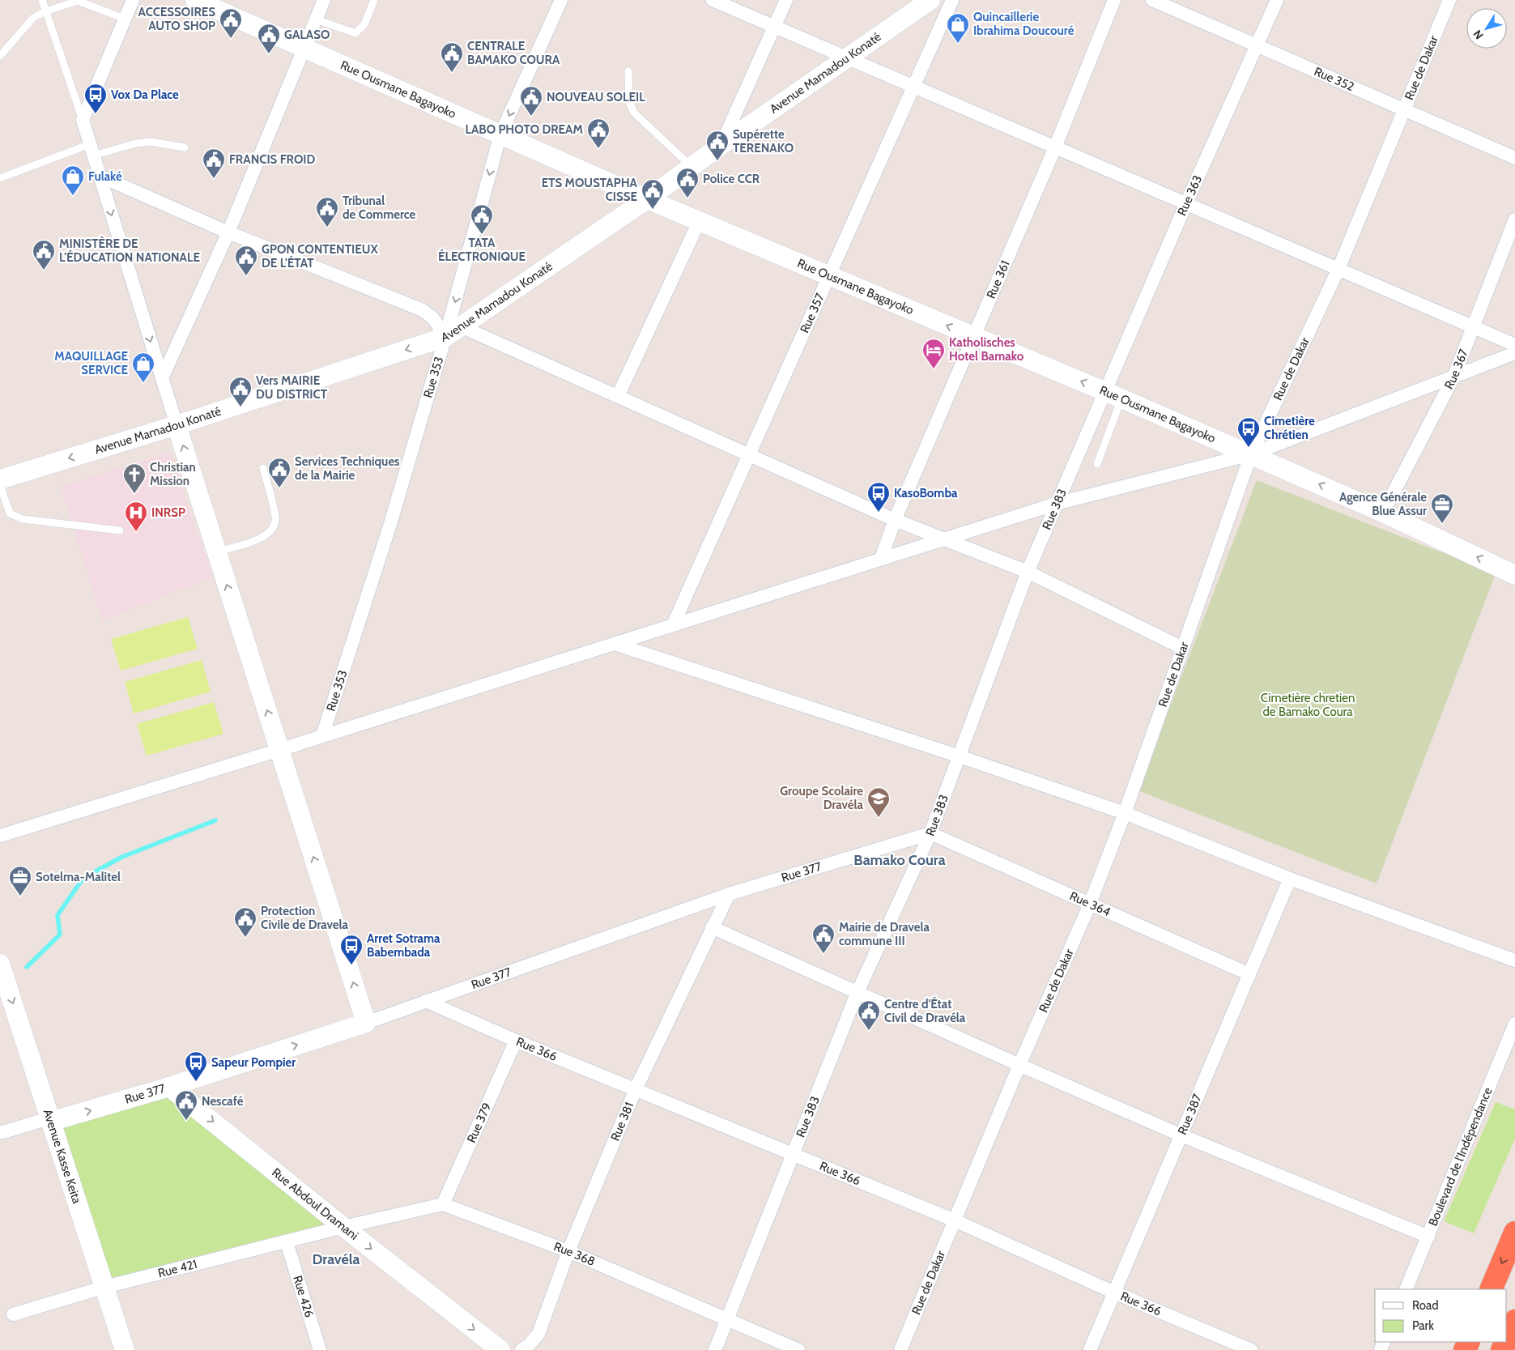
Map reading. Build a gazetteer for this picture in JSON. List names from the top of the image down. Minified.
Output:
{"streets":{"main road":["Avenue Mamadou Konaté","Rue Ousmane Bagayoko","Rue 377","Avenue Kasse Keita","Rue Abdoul Dramani"],"street":["Rue de Dakar","Rue 352","Rue 363","Rue 361","Rue 357","Rue 367","Rue 353","Rue 383","Rue 364","Rue 366","Rue 387","Rue 381","Rue 379","Boulevard de l'Indépendance","Rue 368","Rue 421","Rue 426"]},"crossings":[["Rue de Dakar","Rue 352"],["Rue de Dakar","Rue Ousmane Bagayoko"],["Rue de Dakar","Rue 364"],["Rue de Dakar","Rue 366"],["Avenue Mamadou Konaté","Rue Ousmane Bagayoko"],["Avenue Mamadou Konaté","Rue 353"],["Rue 352","Rue 363"],["Rue Ousmane Bagayoko","Rue 363"],["Rue Ousmane Bagayoko","Rue 361"],["Rue Ousmane Bagayoko","Rue 357"],["Rue Ousmane Bagayoko","Rue 367"],["Rue Ousmane Bagayoko","Rue 353"],["Rue Ousmane Bagayoko","Rue 383"],["Rue 363","Rue 383"],["Rue 383","Rue 377"],["Rue 383","Rue 364"],["Rue 383","Rue 366"],["Rue 383","Rue 368"],["Rue 377","Rue 364"],["Rue 377","Rue 366"],["Rue 377","Rue 381"],["Rue 377","Avenue Kasse Keita"],["Rue 377","Rue Abdoul Dramani"],["Rue 364","Rue 387"],["Rue 366","Rue 387"],["Rue 366","Rue 381"],["Rue 366","Rue 379"],["Rue 381","Rue 368"],["Rue 379","Rue 368"],["Avenue Kasse Keita","Rue 421"],["Rue Abdoul Dramani","Rue 421"],["Rue 421","Rue 426"]],"one_way":["Avenue Mamadou Konaté","Rue Ousmane Bagayoko","Rue 353","Rue 377","Avenue Kasse Keita","Rue Abdoul Dramani"],"districts":["Bamako Coura","Dravéla"],"parks":["Cimetière chretien de Bamako Coura"],"places":{"public building":["ACCESSOIRES AUTO SHOP","GALASO","CENTRALE BAMAKO COURA","NOUVEAU SOLEIL","LABO PHOTO DREAM","Supérette TERENAKO","FRANCIS FROID","Police CCR","ETS MOUSTAPHA CISSE","Tribunal de Commerce","TATA ÉLECTRONIQUE","MINISTÈRE DE L'ÉDUCATION NATIONALE","GPON CONTENTIEUX DE L'ÉTAT","Vers MAIRIE DU DISTRICT","Services Techniques de la Mairie","Protection Civile de Dravela","Mairie de Dravela commune III","Centre d'État Civil de Dravéla","Nescafé"],"shop":["Quincaillerie Ibrahima Doucouré","Fulaké","MAQUILLAGE SERVICE"],"bus stop":["Vox Da Place","Cimetière Chrétien","KasoBomba","Arret Sotrama Babembada","Sapeur Pompier"],"hotel":["Katholisches Hotel Bamako"],"church":["Christian Mission"],"office":["Agence Générale Blue Assur","Sotelma-Malitel"],"hospital":["INRSP"],"school or university":["Groupe Scolaire Dravéla"]},"legend":["Road","Park"],"north":"bottom left"}
